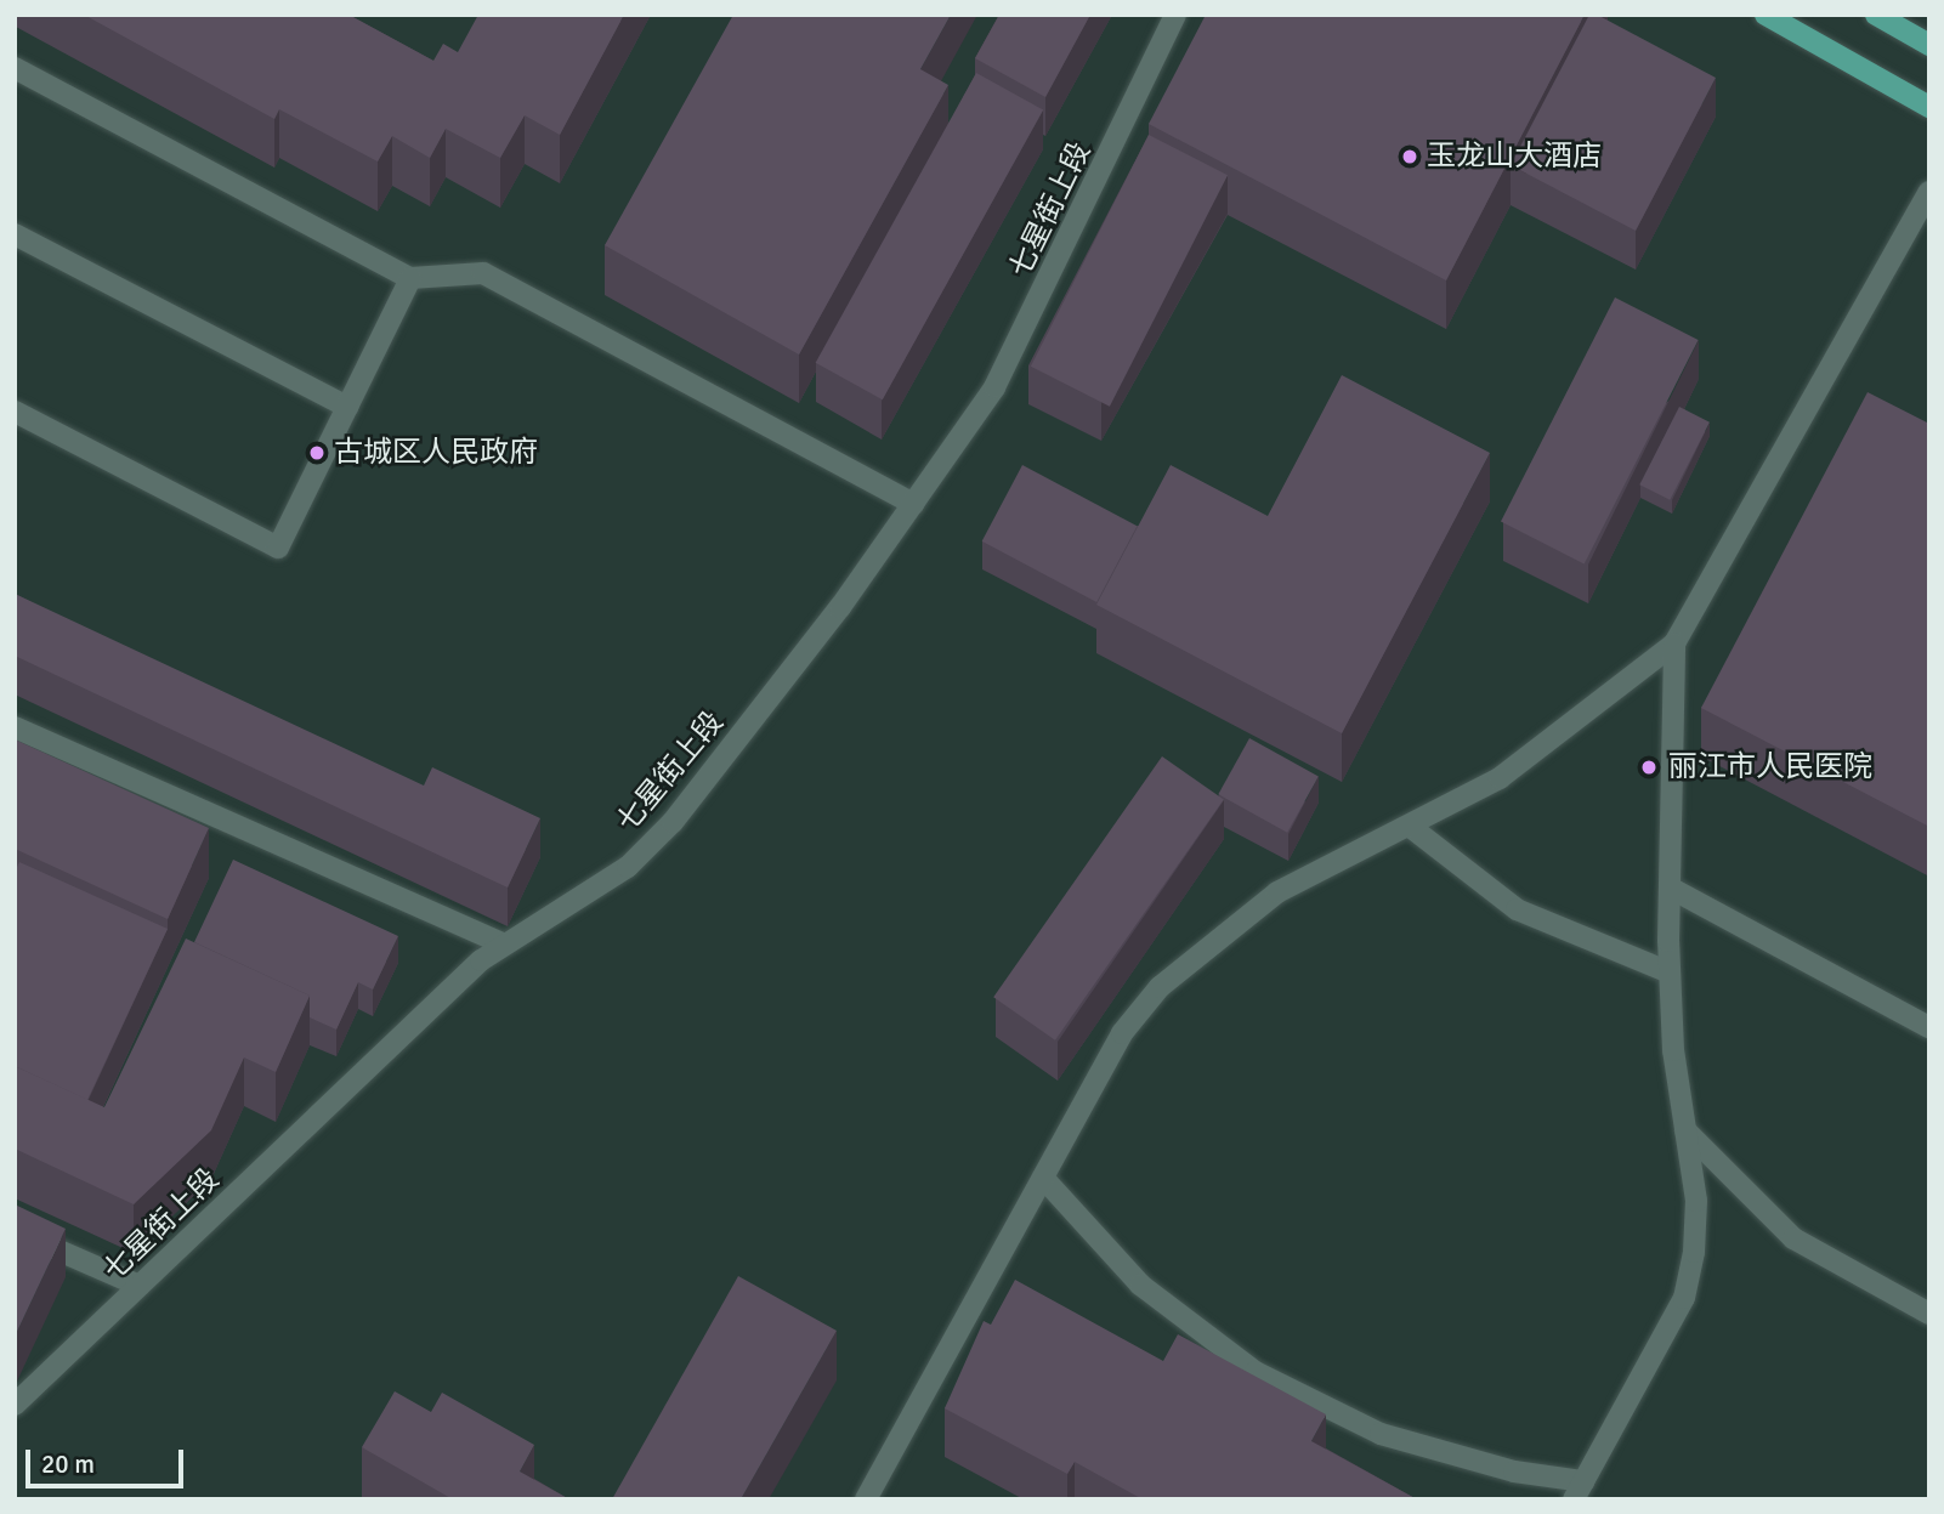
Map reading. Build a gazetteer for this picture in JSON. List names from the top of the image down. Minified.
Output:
{"streets":{"street":["七星街上段"]},"places":["玉龙山大酒店","古城区人民政府","丽江市人民医院"],"scale_bar":"20 m"}
